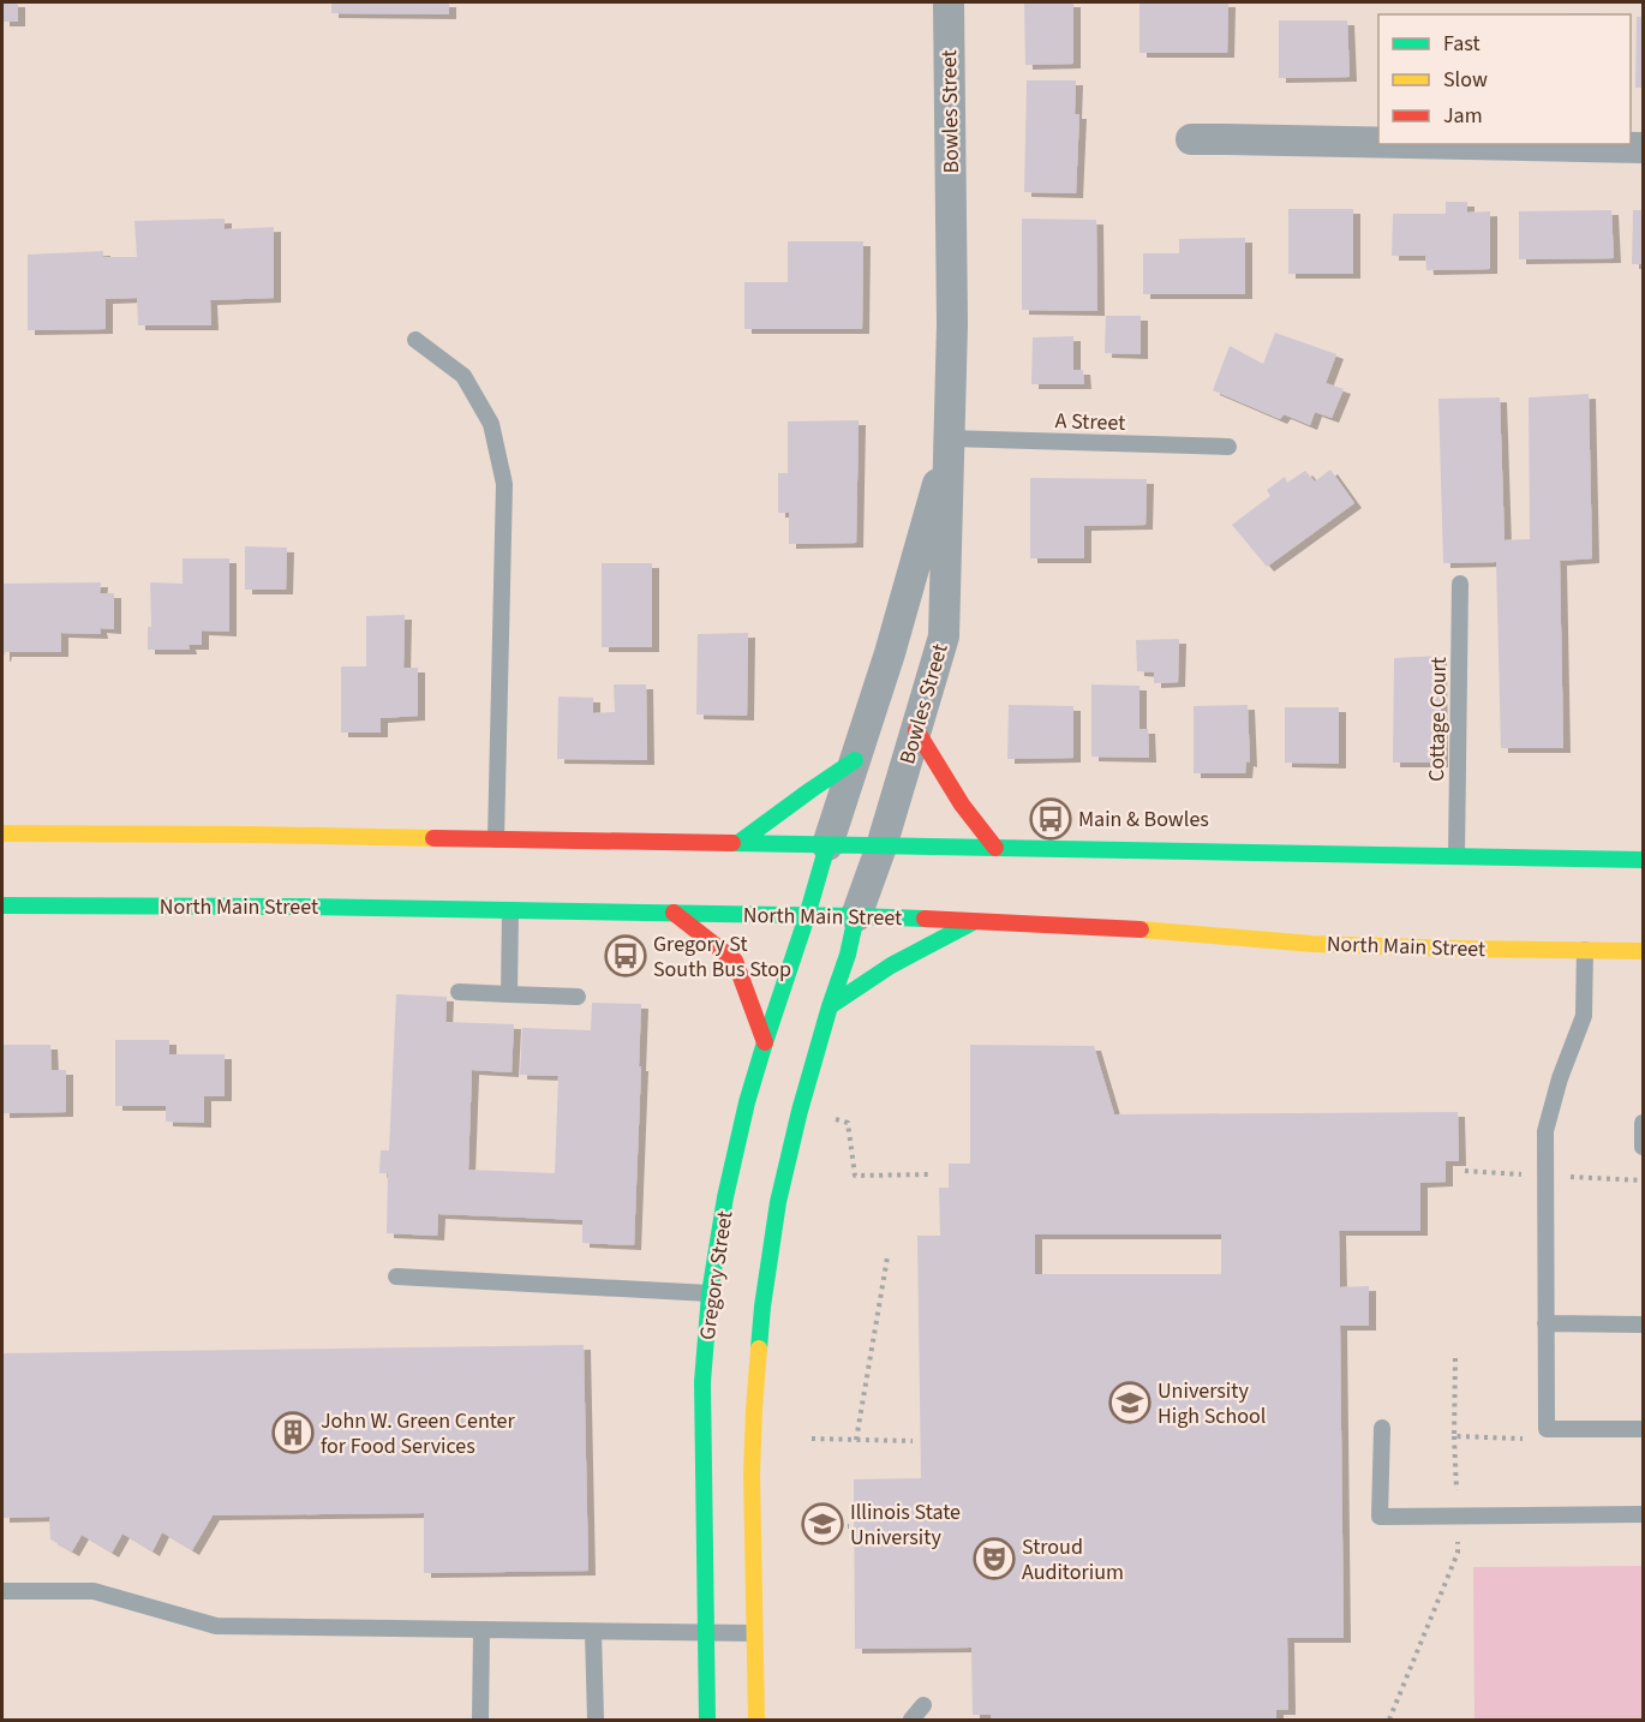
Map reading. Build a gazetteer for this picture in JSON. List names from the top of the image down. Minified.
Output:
{"streets":{"main road":["North Main Street","Gregory Street"],"street":["Bowles Street"],"lane":["A Street","Cottage Court"]},"crossings":[["Bowles Street","A Street"],["Bowles Street","North Main Street"],["Bowles Street","Gregory Street"],["North Main Street","Gregory Street"]],"places":{"bus stop":["Main & Bowles","Gregory St South Bus Stop"],"school or university":["University High School","Illinois State University"],"building":["John W. Green Center for Food Services"],"theatre":["Stroud Auditorium"]},"legend":["Fast","Slow","Jam"]}
